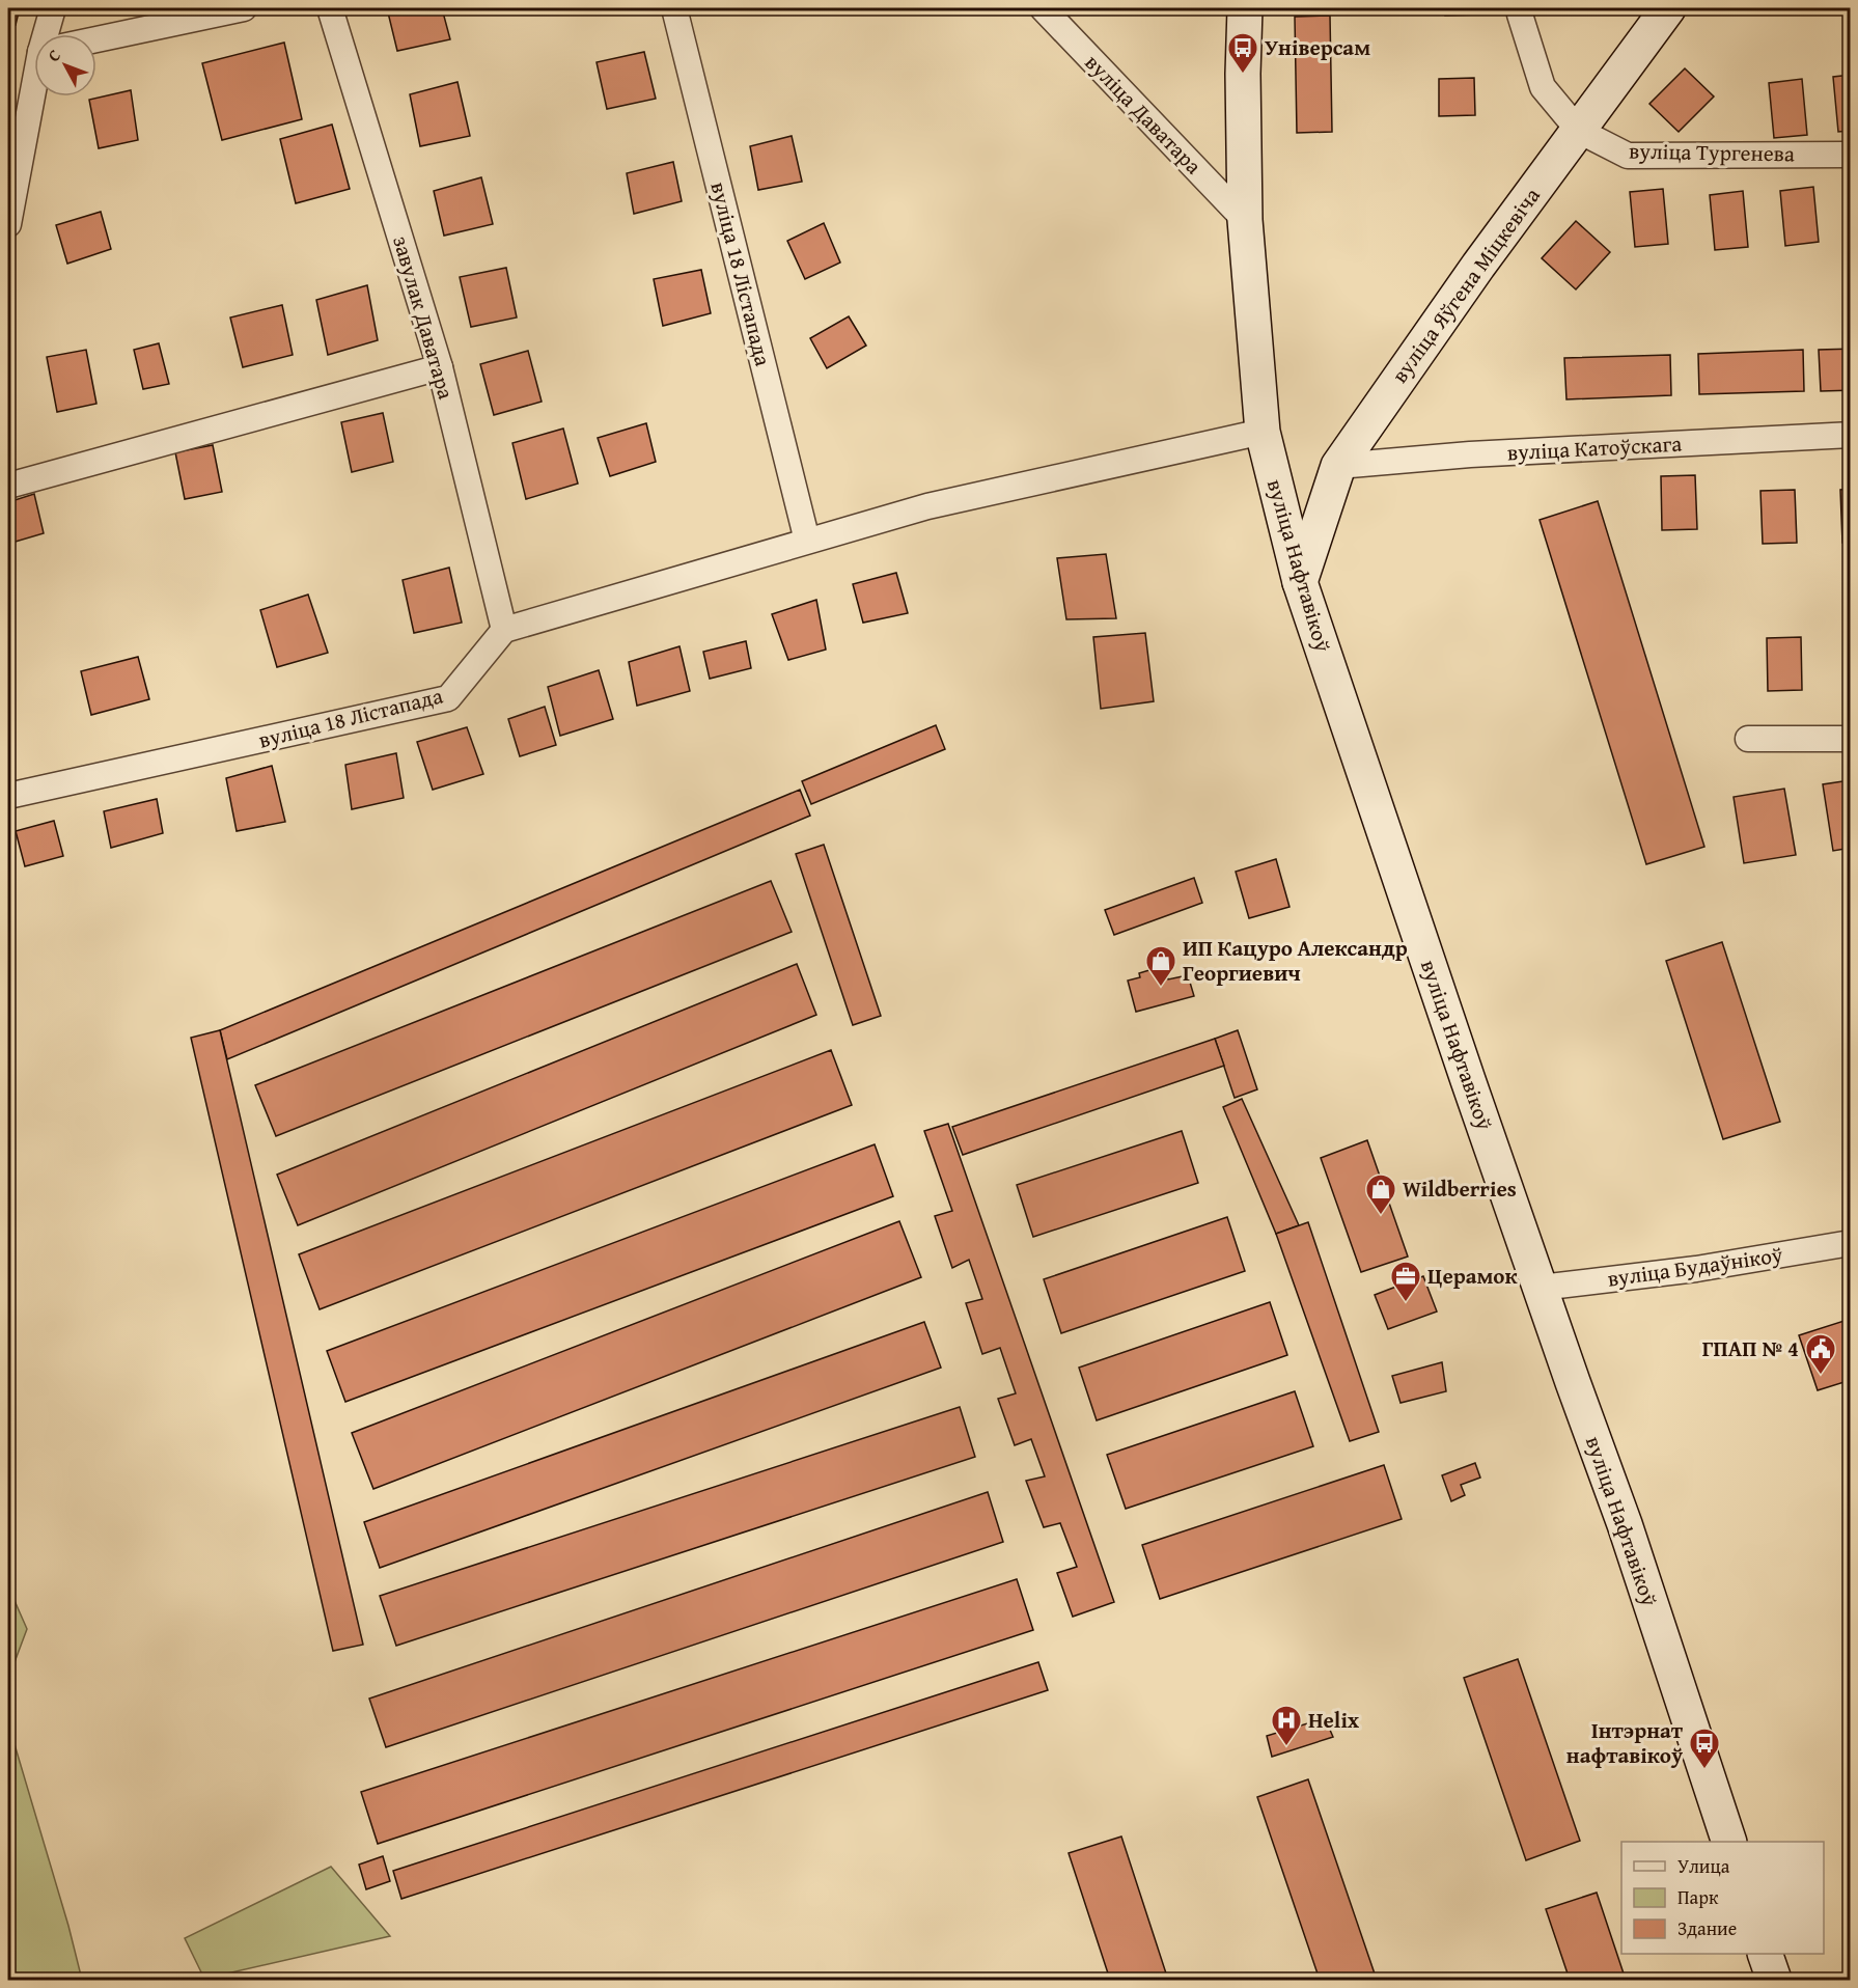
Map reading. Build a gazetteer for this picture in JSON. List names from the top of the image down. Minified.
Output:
{"streets":{"street":["вуліца Даватара","вуліца Тургенева","вуліца 18 Лістапада","вуліца Яўгена Міцкевіча","завулак Даватара","вуліца Катоўскага","вуліца Нафтавікоў","вуліца Будаўнікоў"]},"crossings":[["вуліца Даватара","вуліца Нафтавікоў"],["вуліца Тургенева","вуліца Яўгена Міцкевіча"],["вуліца 18 Лістапада","завулак Даватара"],["вуліца Яўгена Міцкевіча","вуліца Катоўскага"],["вуліца Яўгена Міцкевіча","вуліца Нафтавікоў"],["вуліца Нафтавікоў","вуліца Будаўнікоў"]],"places":{"bus stop":["Універсам","Інтэрнат нафтавікоў"],"shop":["ИП Кацуро Александр Георгиевич","Wildberries"],"office":["Церамок"],"public building":["ГПАП № 4"],"hospital":["Helix"]},"legend":["Улица","Парк","Здание"],"north":"top left"}
